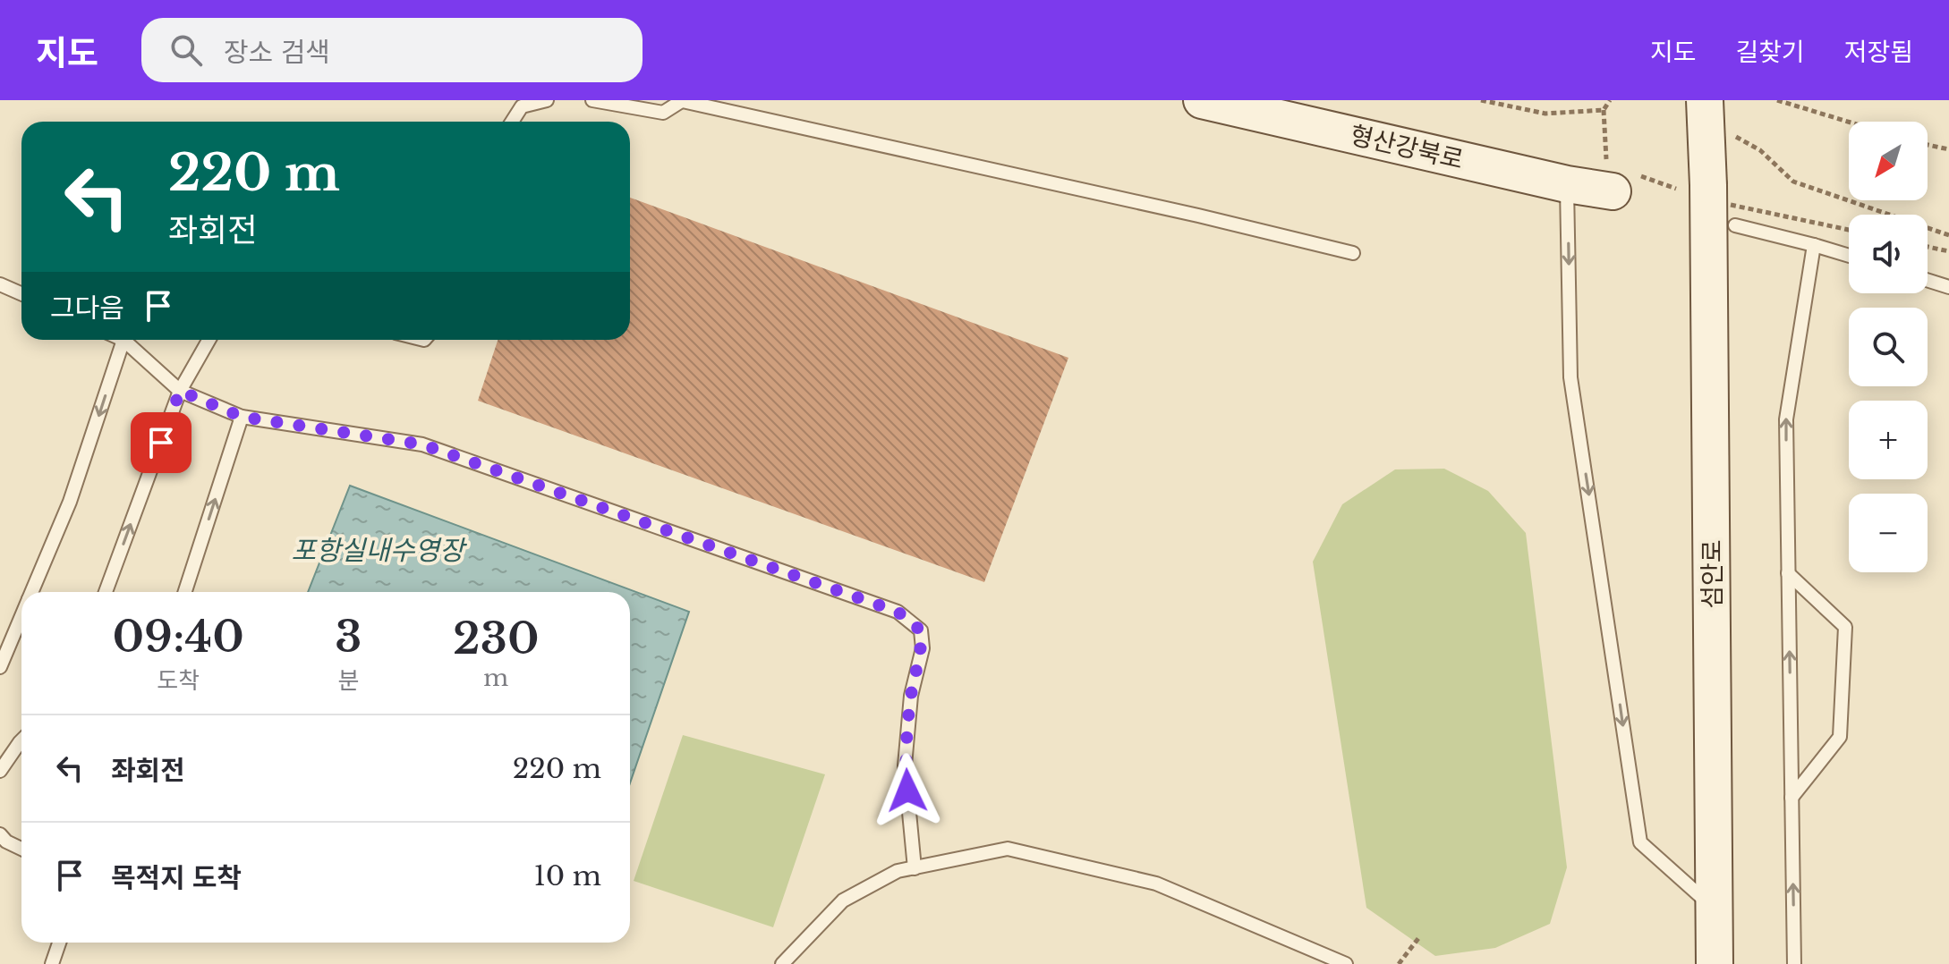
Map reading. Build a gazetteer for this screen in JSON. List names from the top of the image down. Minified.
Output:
{"streets":{"main road":["형산강북로","섬안로"]},"water":["포항실내수영장"],"north":"bottom left","page":{"header":"지도","search":"장소 검색","nav":["지도","길찾기","저장됨"],"map_buttons":["+","−"],"turn":["220 m","좌회전"],"then":"그다음","eta":["09:40","도착","3","분","230","m"],"list":[{"name":"좌회전","value":"220 m"},{"name":"목적지 도착","value":"10 m"}]}}
